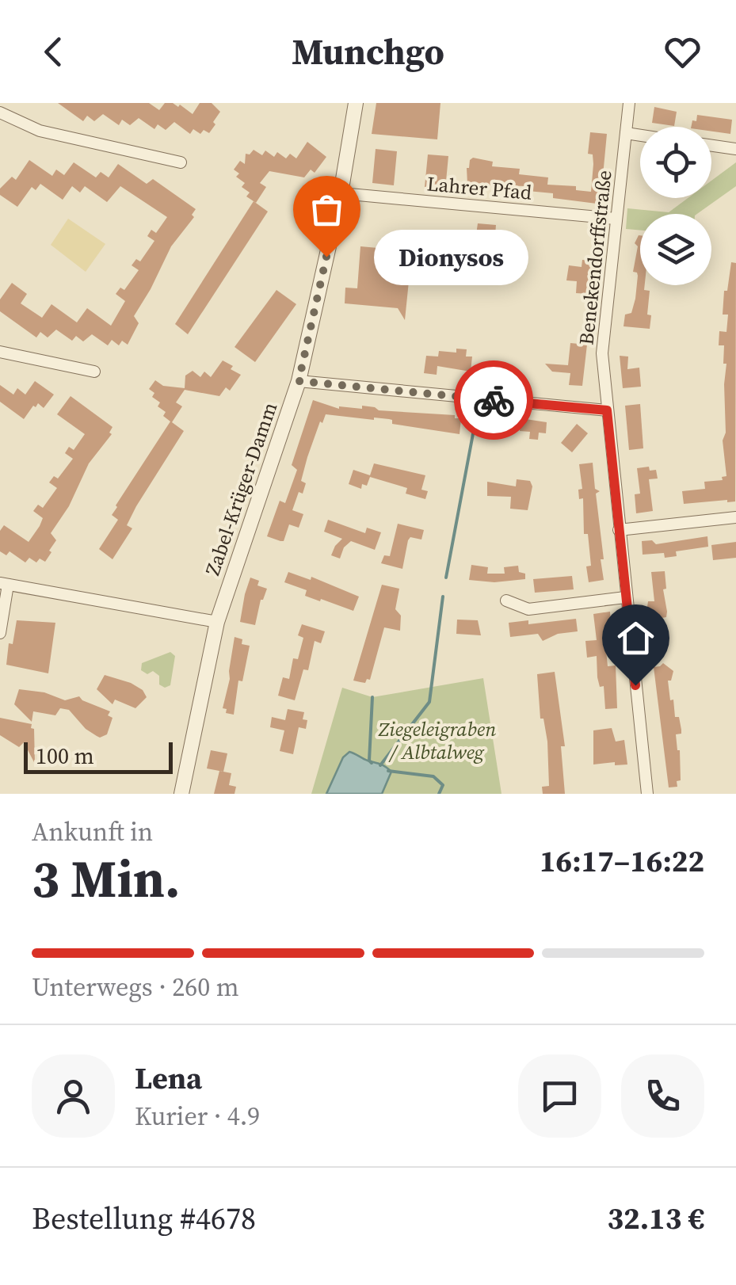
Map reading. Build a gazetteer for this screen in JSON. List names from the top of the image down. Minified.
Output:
{"streets":{"street":["Lahrer Pfad","Benekendorffstraße","Zabel-Krüger-Damm"]},"crossings":[["Lahrer Pfad","Benekendorffstraße"],["Lahrer Pfad","Zabel-Krüger-Damm"]],"parks":["Ziegeleigraben / Albtalweg"],"places":["Dionysos"],"scale_bar":"100 m","page":{"header":"Munchgo","bubble":"Dionysos","scale":"100 m","heading":["3 Min.","Ankunft in","16:17–16:22"],"panel":["Lena","Kurier · 4.9","Bestellung #4678","32.13 €"],"bar":"Unterwegs · 260 m"}}
